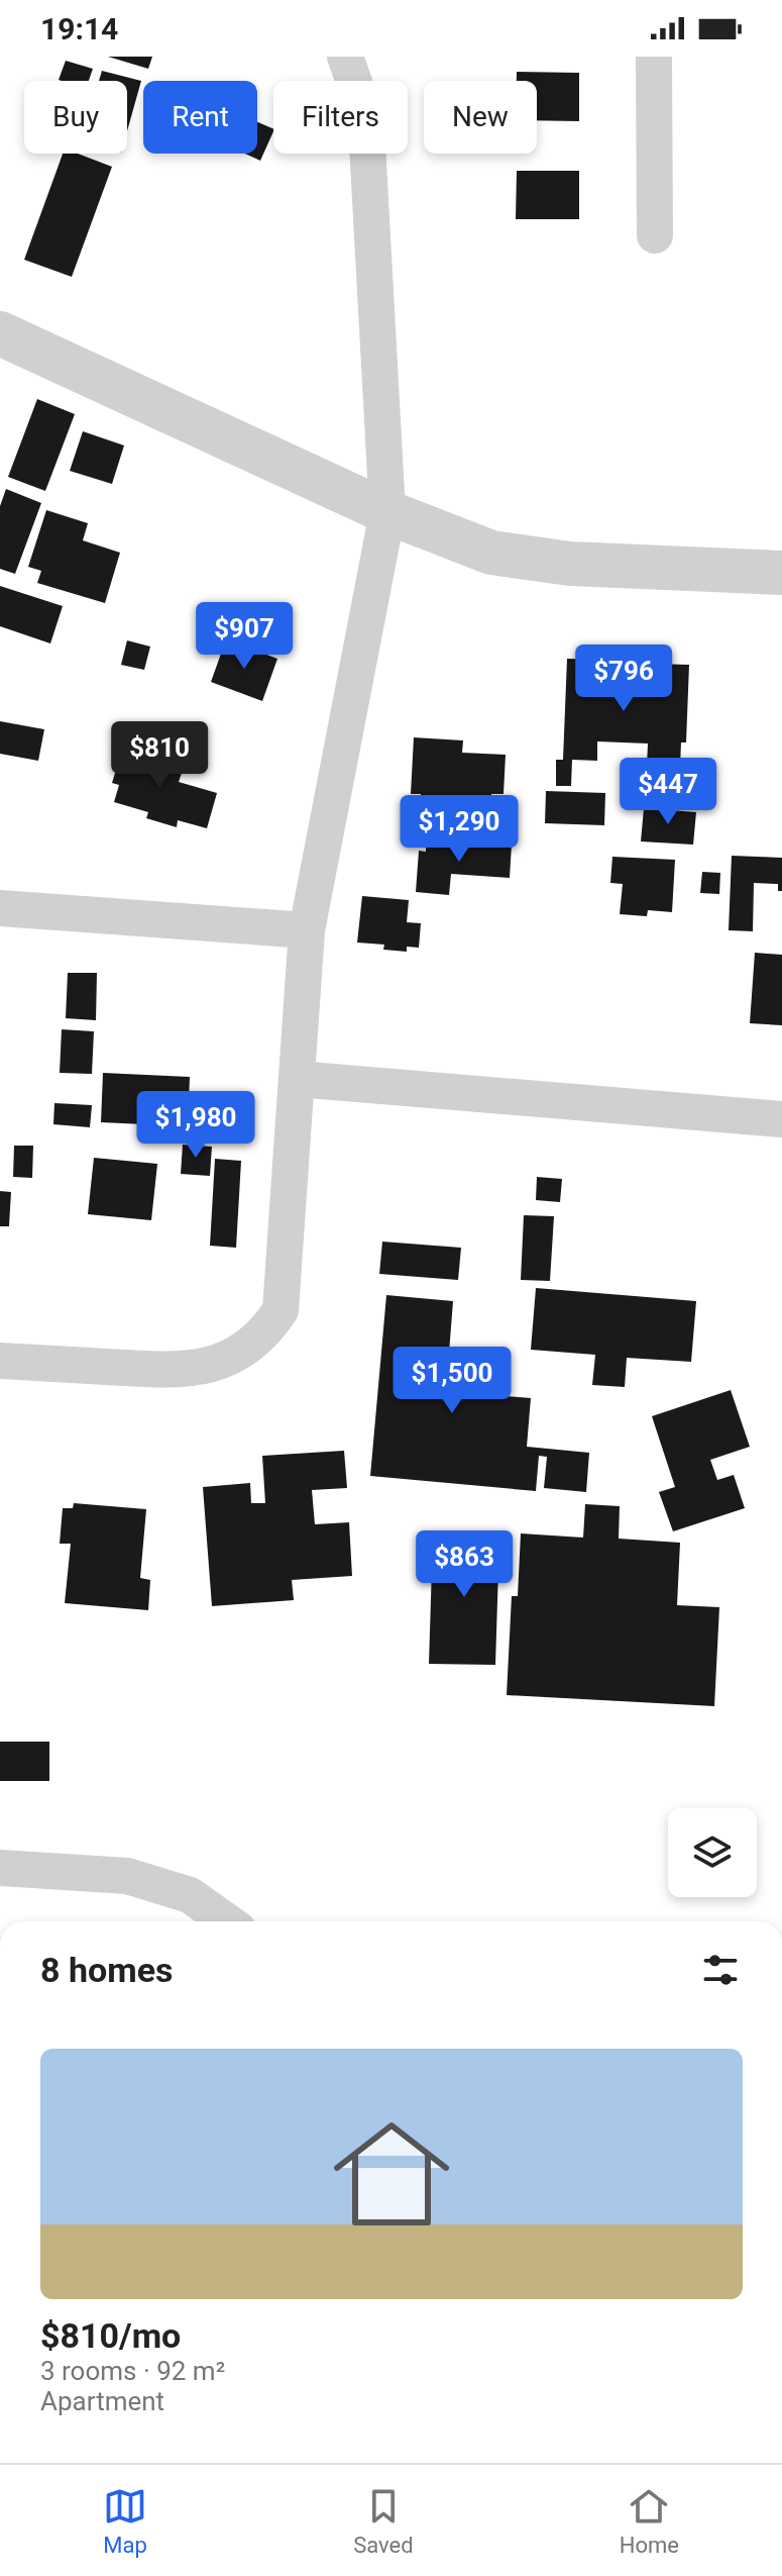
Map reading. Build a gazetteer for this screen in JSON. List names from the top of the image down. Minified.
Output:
{"page":{"status":"19:14","chip":["Buy","Rent","Filters","New"],"price":["$907","$796","$810","$447","$1,290","$1,980","$1,500","$863"],"heading":"8 homes","list":[{"name":"$810/mo","note":"3 rooms · 92 m² · Apartment"}],"tabs":["Map","Saved","Home"]}}
